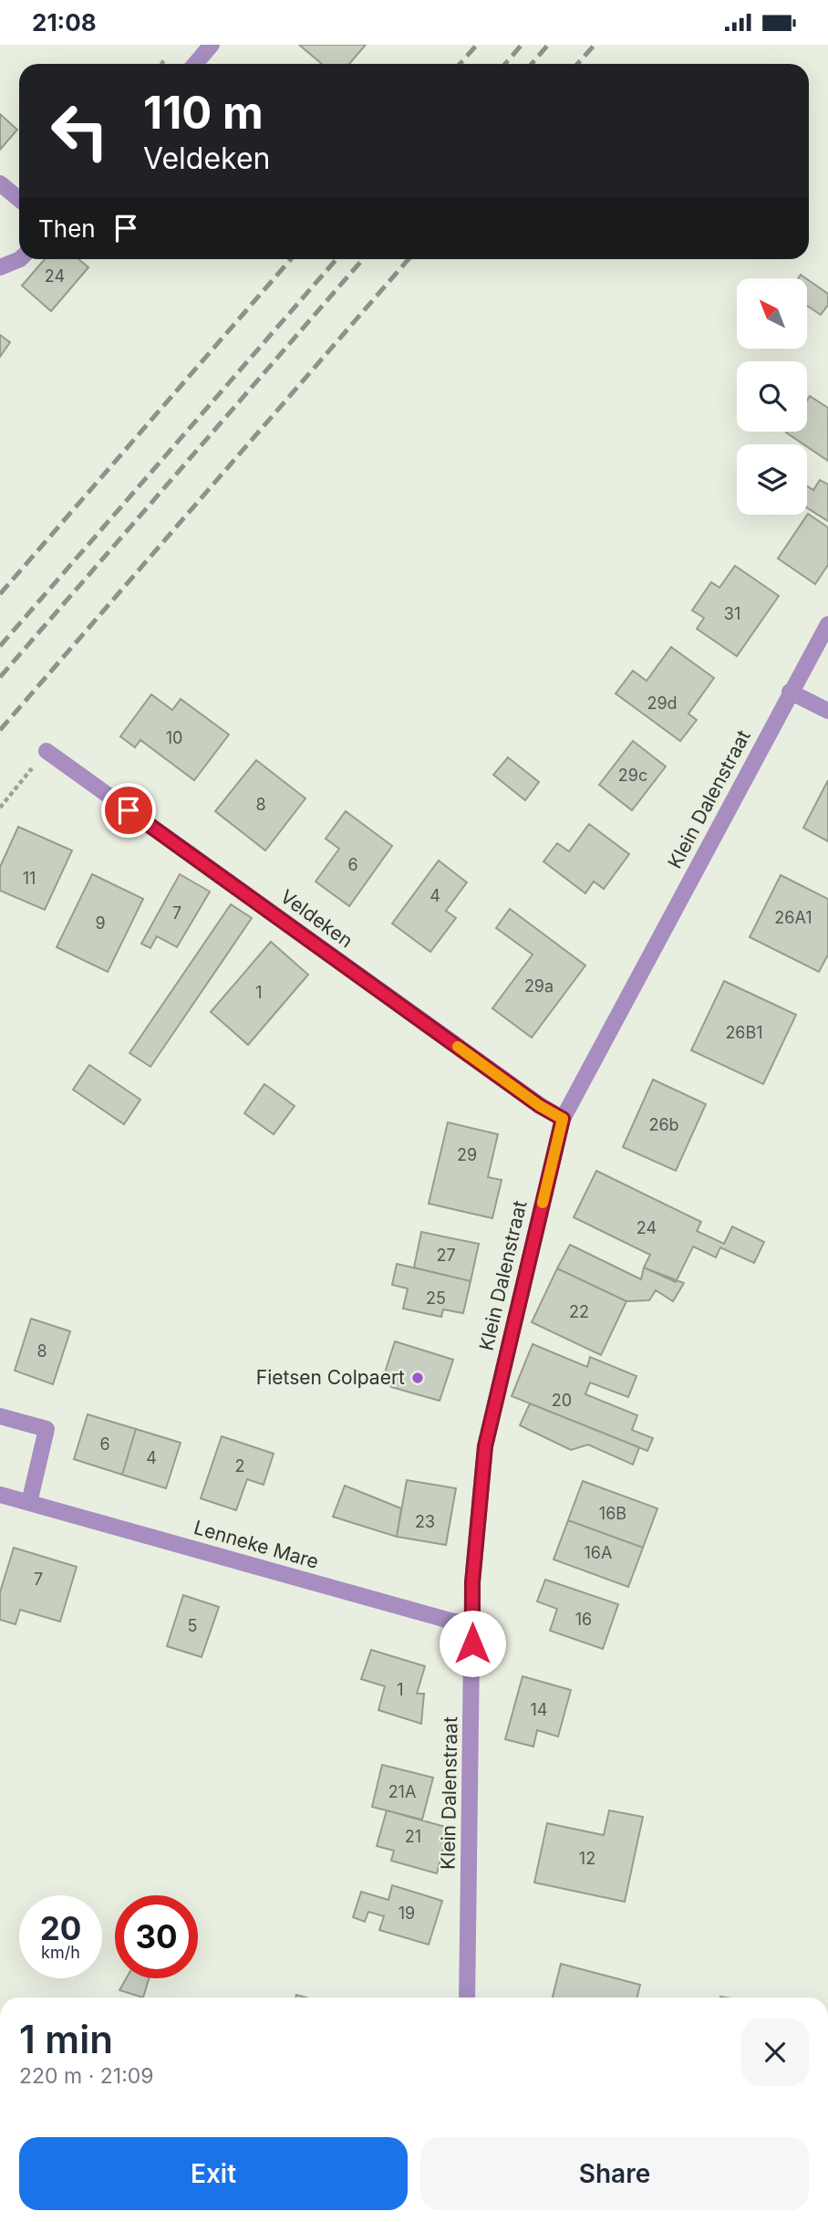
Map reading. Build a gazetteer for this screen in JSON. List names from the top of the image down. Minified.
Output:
{"streets":{"street":["Klein Dalenstraat","Veldeken","Lenneke Mare"]},"crossings":[["Klein Dalenstraat","Veldeken"],["Klein Dalenstraat","Lenneke Mare"]],"places":["Fietsen Colpaert"],"house_numbers":["24","31","29d","10","29c","8","6","11","4","7","26A1","9","29a","1","26B1","26b","29","24","27","25","22","8","20","6","4","2","16B","23","16A","7","16","5","1","14","21A","21","12","19"],"north":"top left","page":{"status":"21:08","turn":["110 m","Veldeken"],"then":"Then","speed":"20 km/h","limit":"30","heading":["1 min","220 m · 21:09"],"buttons":["Exit","Share"]}}
